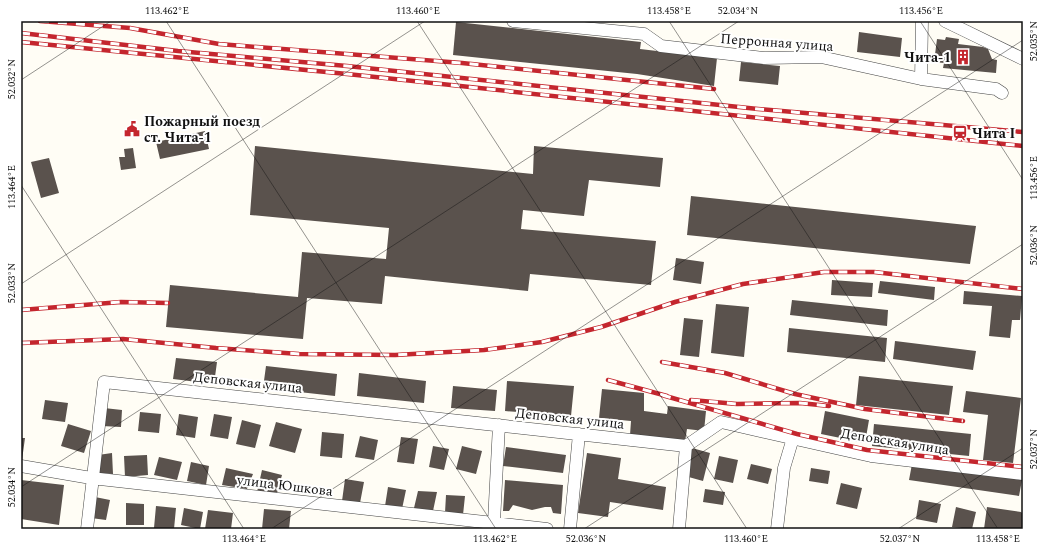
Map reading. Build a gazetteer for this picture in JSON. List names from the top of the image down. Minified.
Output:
{"streets":{"street":["Перронная улица","Деповская улица","улица Юшкова"]},"crossings":[["Деповская улица","улица Юшкова"]],"places":{"building":["Чита-1"],"public building":["Пожарный поезд ст. Чита-1"],"station":["Чита I"]},"coordinates":["113.462°E","113.460°E","113.458°E","52.034°N","113.456°E","52.035°N","52.032°N","113.464°E","52.036°N","52.033°N","52.037°N"]}
